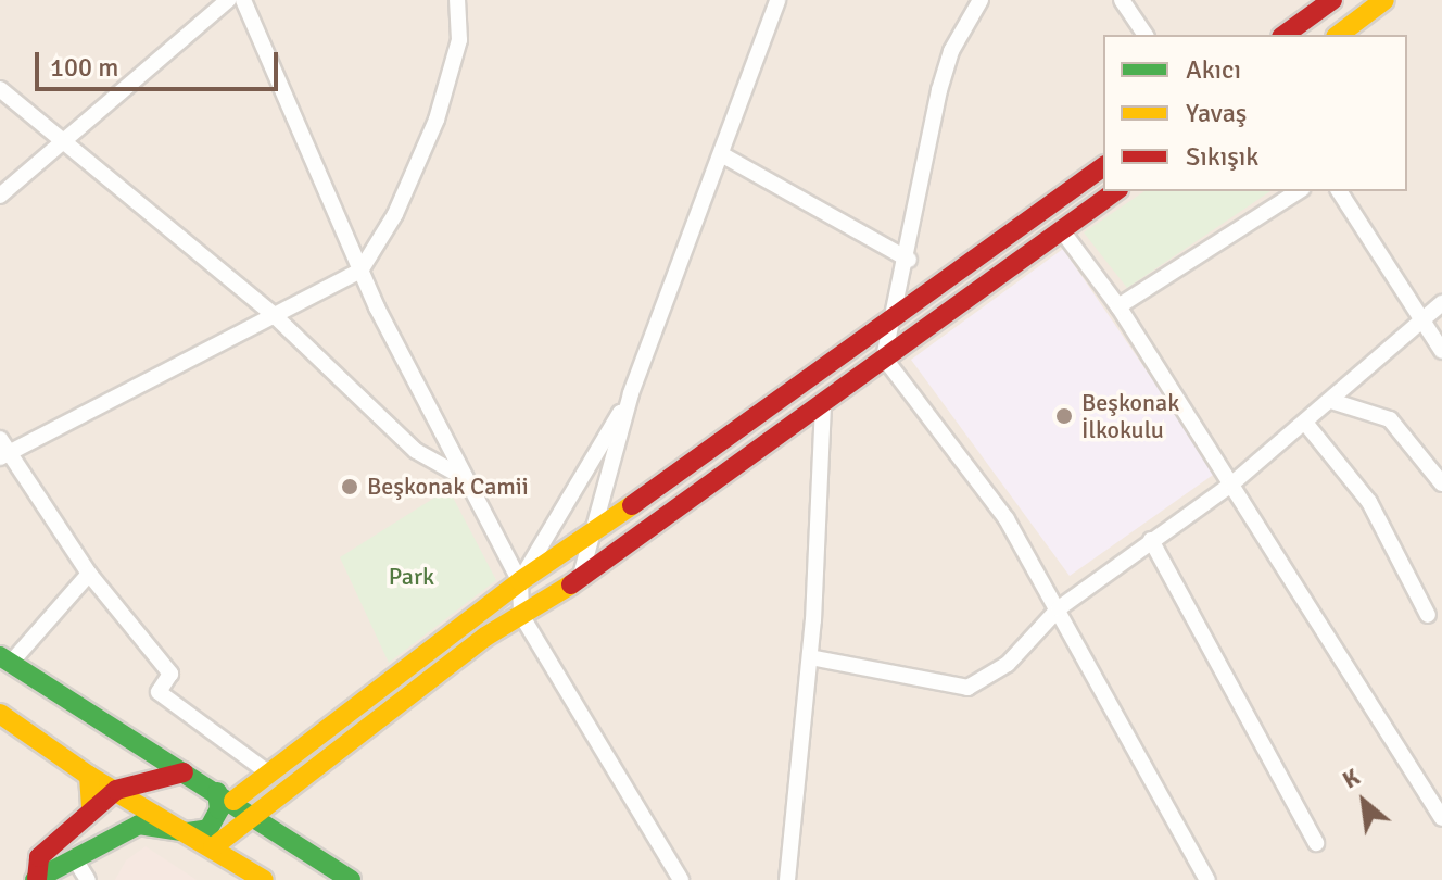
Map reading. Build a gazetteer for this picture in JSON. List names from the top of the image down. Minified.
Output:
{"parks":["Park"],"places":["Beşkonak İlkokulu","Beşkonak Camii"],"legend":["Akıcı","Yavaş","Sıkışık"],"scale_bar":"100 m","north":"top left"}
